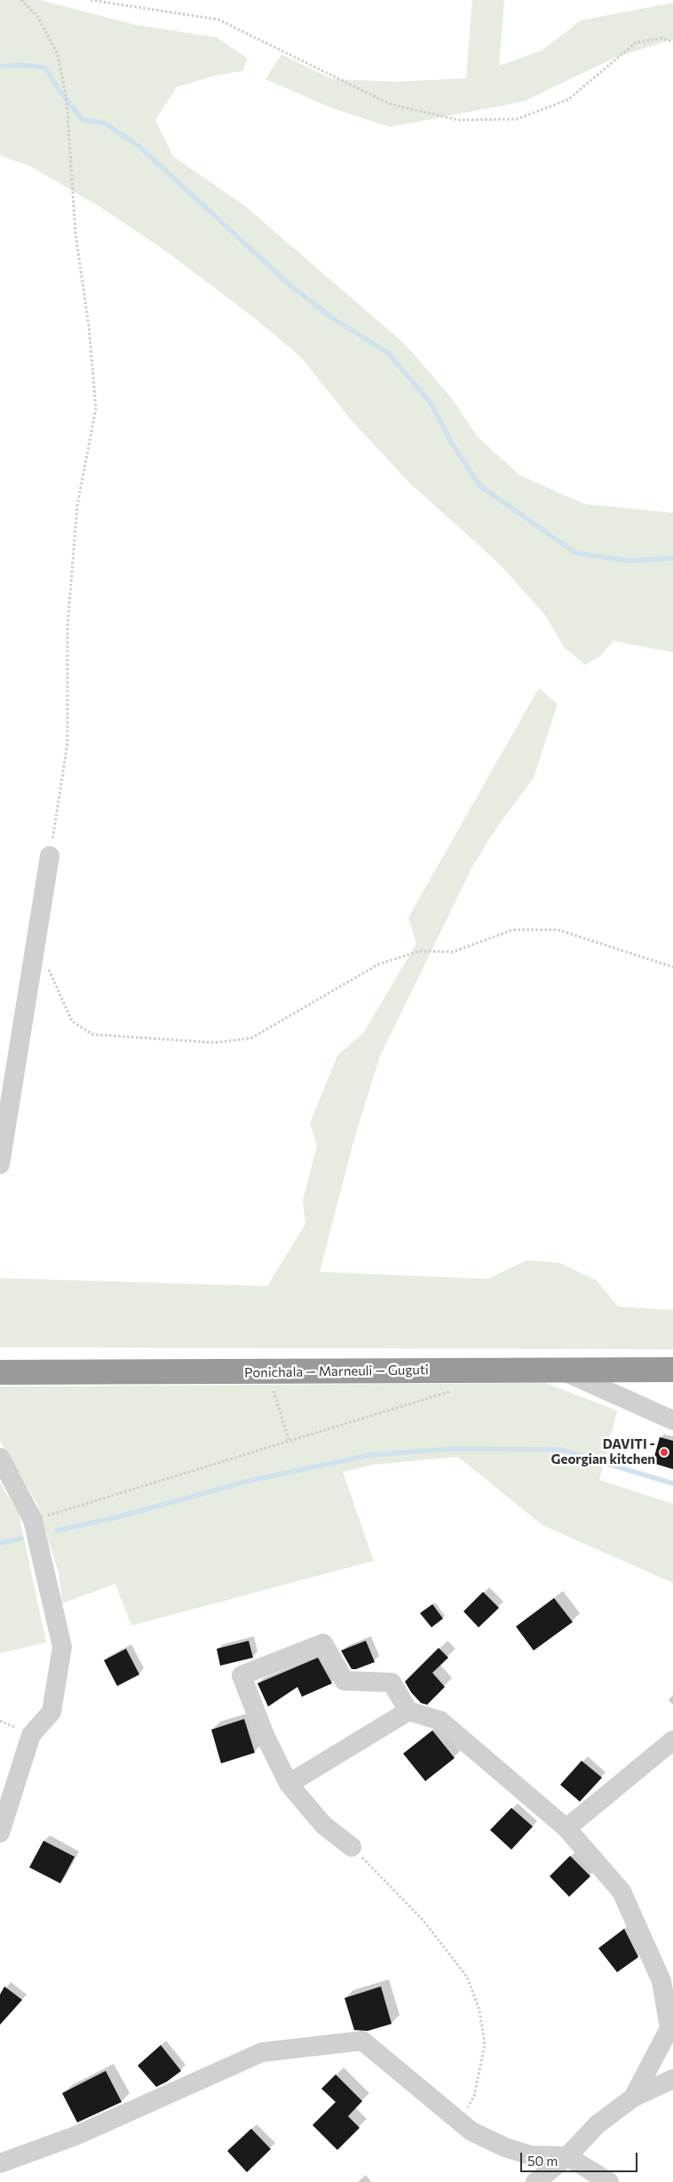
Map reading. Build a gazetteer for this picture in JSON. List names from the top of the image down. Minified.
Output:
{"streets":{"highway":["Ponichala — Marneuli — Guguti"]},"places":["DAVITI - Georgian kitchen"],"scale_bar":"50 m"}
